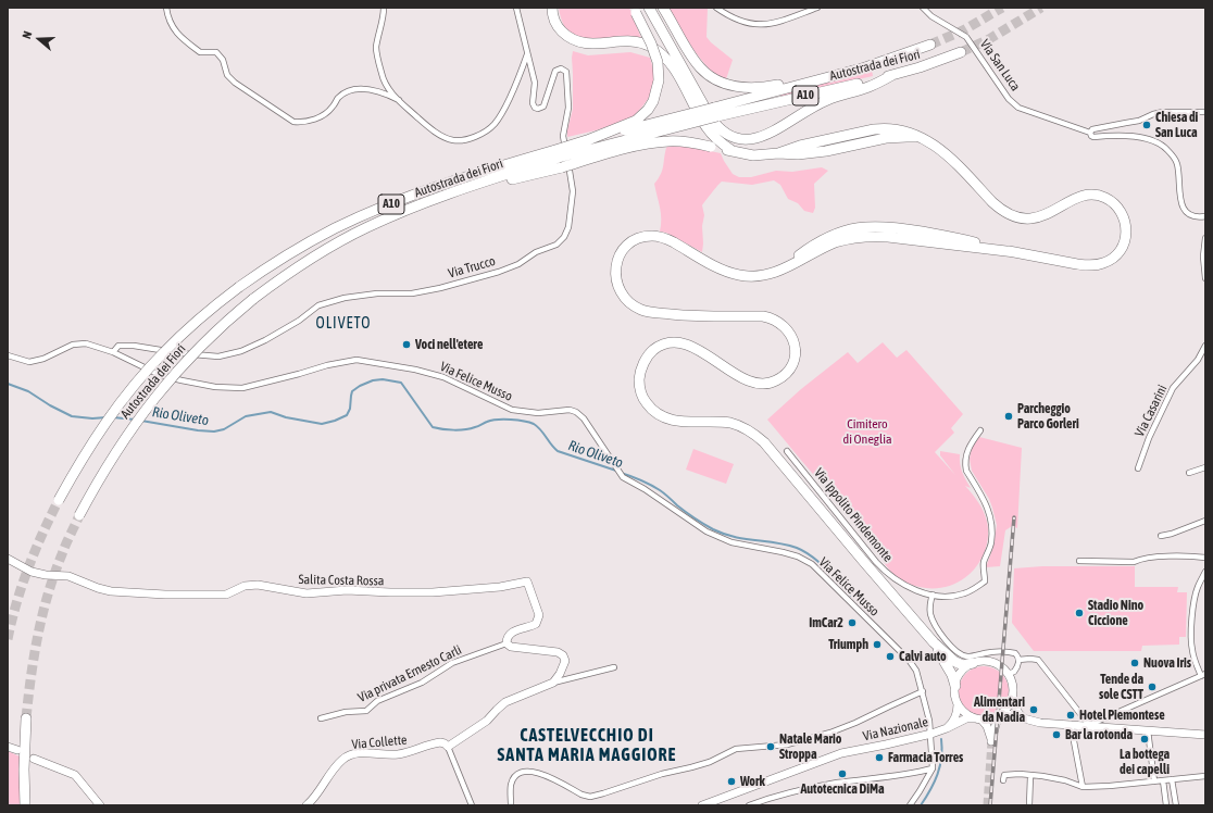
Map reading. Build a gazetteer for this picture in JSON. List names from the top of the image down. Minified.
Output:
{"streets":{"highway":["Autostrada dei Fiori","A10"],"street":["Via San Luca","Via Trucco","Via Felice Musso","Via Casarini","Via Ippolito Pindemonte","Salita Costa Rossa","Via privata Ernesto Carli","Via Nazionale","Via Collette"]},"crossings":[["Via Trucco","Via Felice Musso"],["Via Felice Musso","Via Nazionale"],["Salita Costa Rossa","Via privata Ernesto Carli"]],"districts":["OLIVETO","CASTELVECCHIO DI SANTA MARIA MAGGIORE"],"water":["Rio Oliveto"],"parks":["Cimitero di Oneglia"],"places":["Chiesa di San Luca","Voci nell'etere","Parcheggio Parco Gorleri","Stadio Nino Ciccione","ImCar2","Triumph","Calvi auto","Nuova Iris","Tende da sole CSTT","Alimentari da Nadia","Hotel Piemontese","Bar la rotonda","La bottega dei capelli","Natale Mario Stroppa","Farmacia Torres","Autotecnica DiMa","Work"],"north":"left"}
